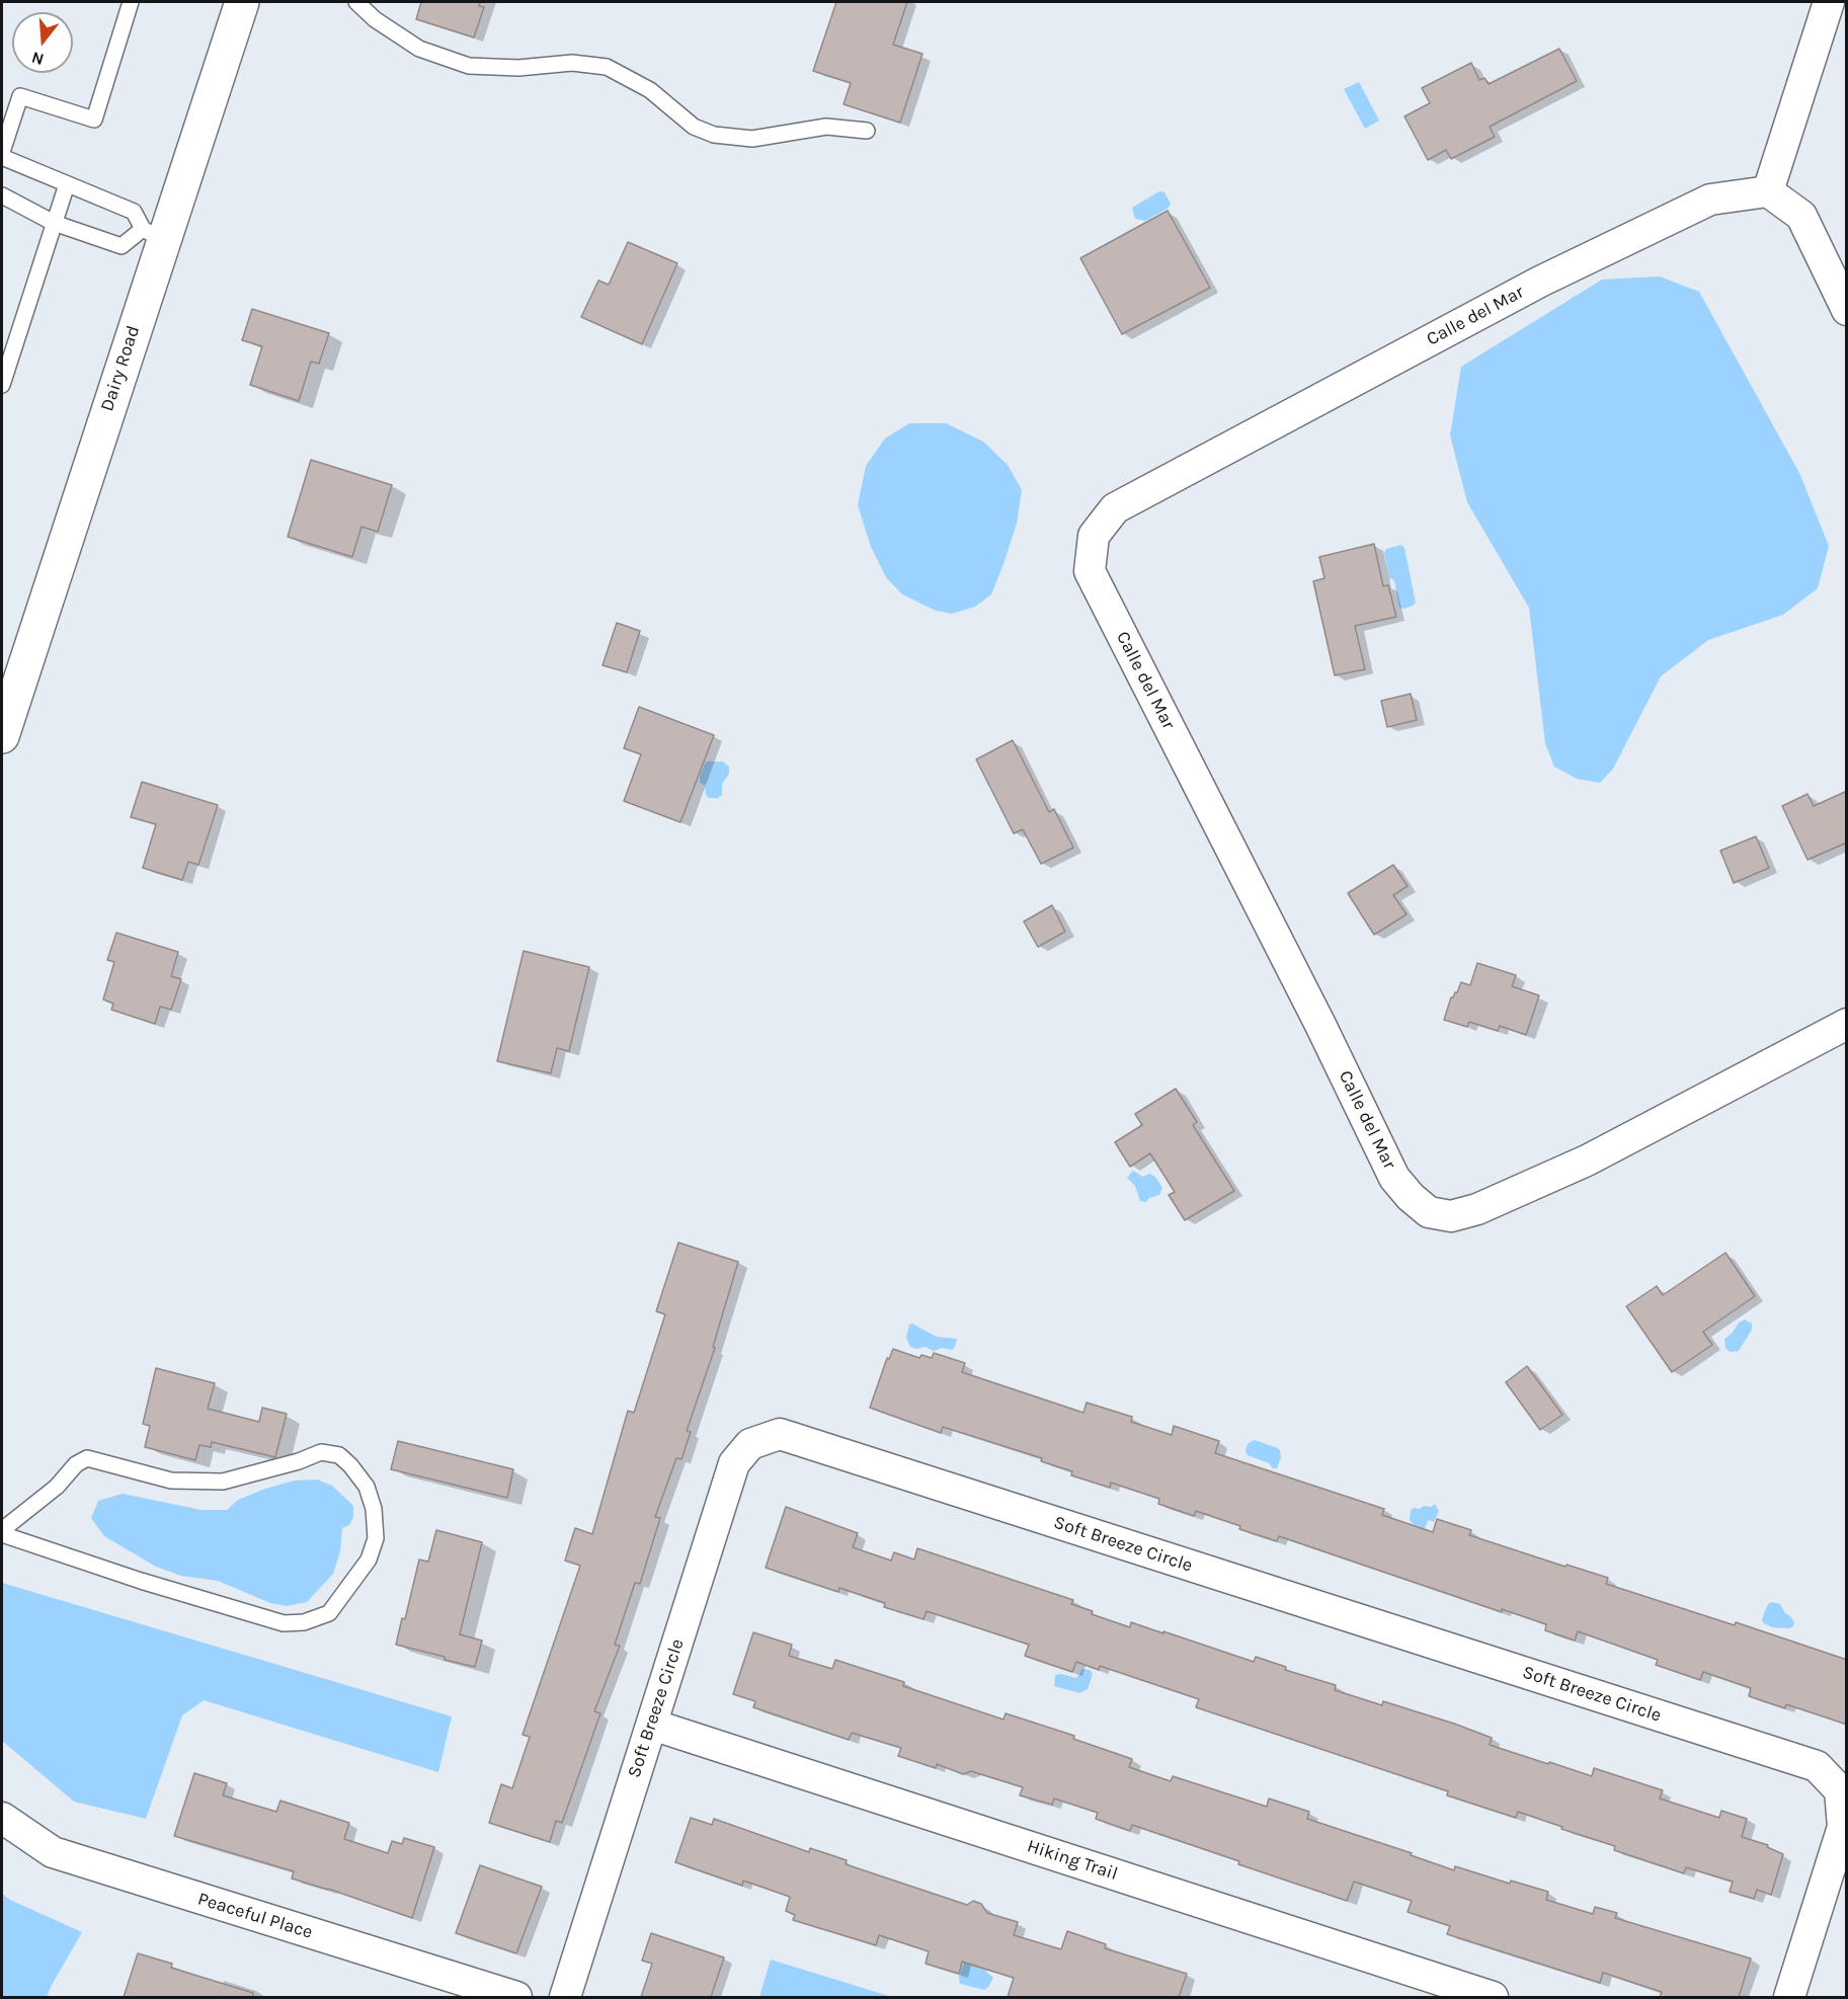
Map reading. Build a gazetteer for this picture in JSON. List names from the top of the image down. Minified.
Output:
{"streets":{"street":["Calle del Mar","Dairy Road","Soft Breeze Circle","Hiking Trail","Peaceful Place"]},"crossings":[["Soft Breeze Circle","Hiking Trail"]],"north":"bottom"}
